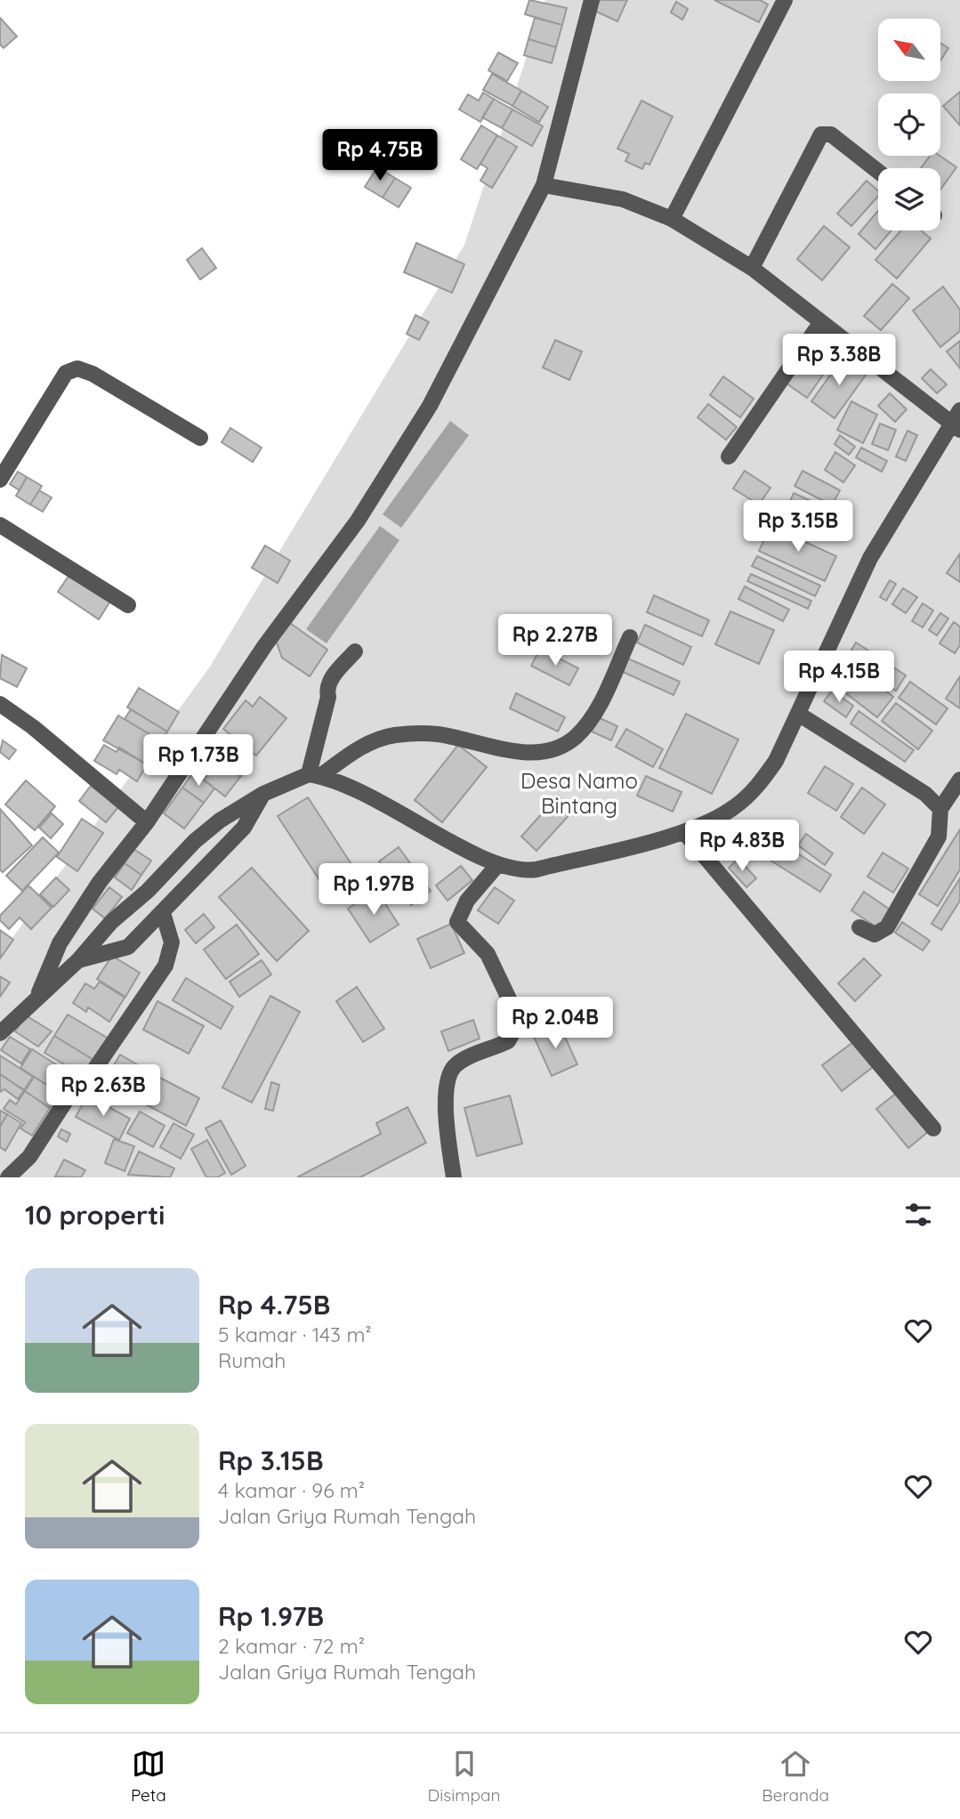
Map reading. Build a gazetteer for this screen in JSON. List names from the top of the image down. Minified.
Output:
{"parks":["Desa Namo Bintang"],"north":"top left","page":{"price":["Rp 4.75B","Rp 3.38B","Rp 3.15B","Rp 2.27B","Rp 4.15B","Rp 1.73B","Rp 4.83B","Rp 1.97B","Rp 2.04B","Rp 2.63B"],"heading":"10 properti","list":[{"name":"Rp 4.75B","note":"5 kamar · 143 m² · Rumah"},{"name":"Rp 3.15B","note":"4 kamar · 96 m² · Jalan Griya Rumah Tengah"},{"name":"Rp 1.97B","note":"2 kamar · 72 m² · Jalan Griya Rumah Tengah"}],"tabs":["Peta","Disimpan","Beranda"]}}
